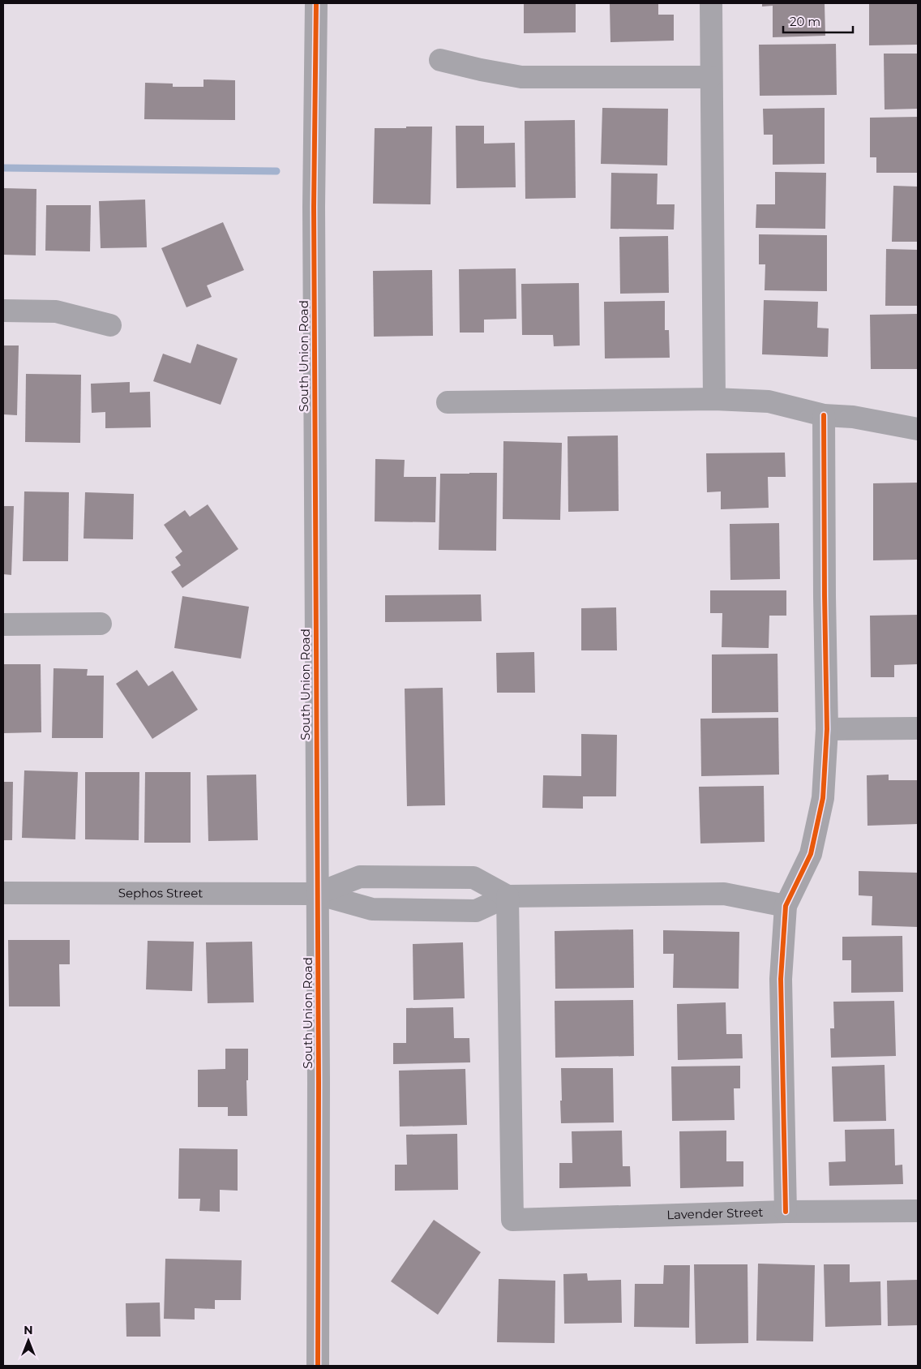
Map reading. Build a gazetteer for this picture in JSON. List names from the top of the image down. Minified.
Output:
{"streets":{"street":["South Union Road","Sephos Street","Lavender Street"]},"crossings":[["South Union Road","Sephos Street"]],"scale_bar":"20 m","north":"top"}
